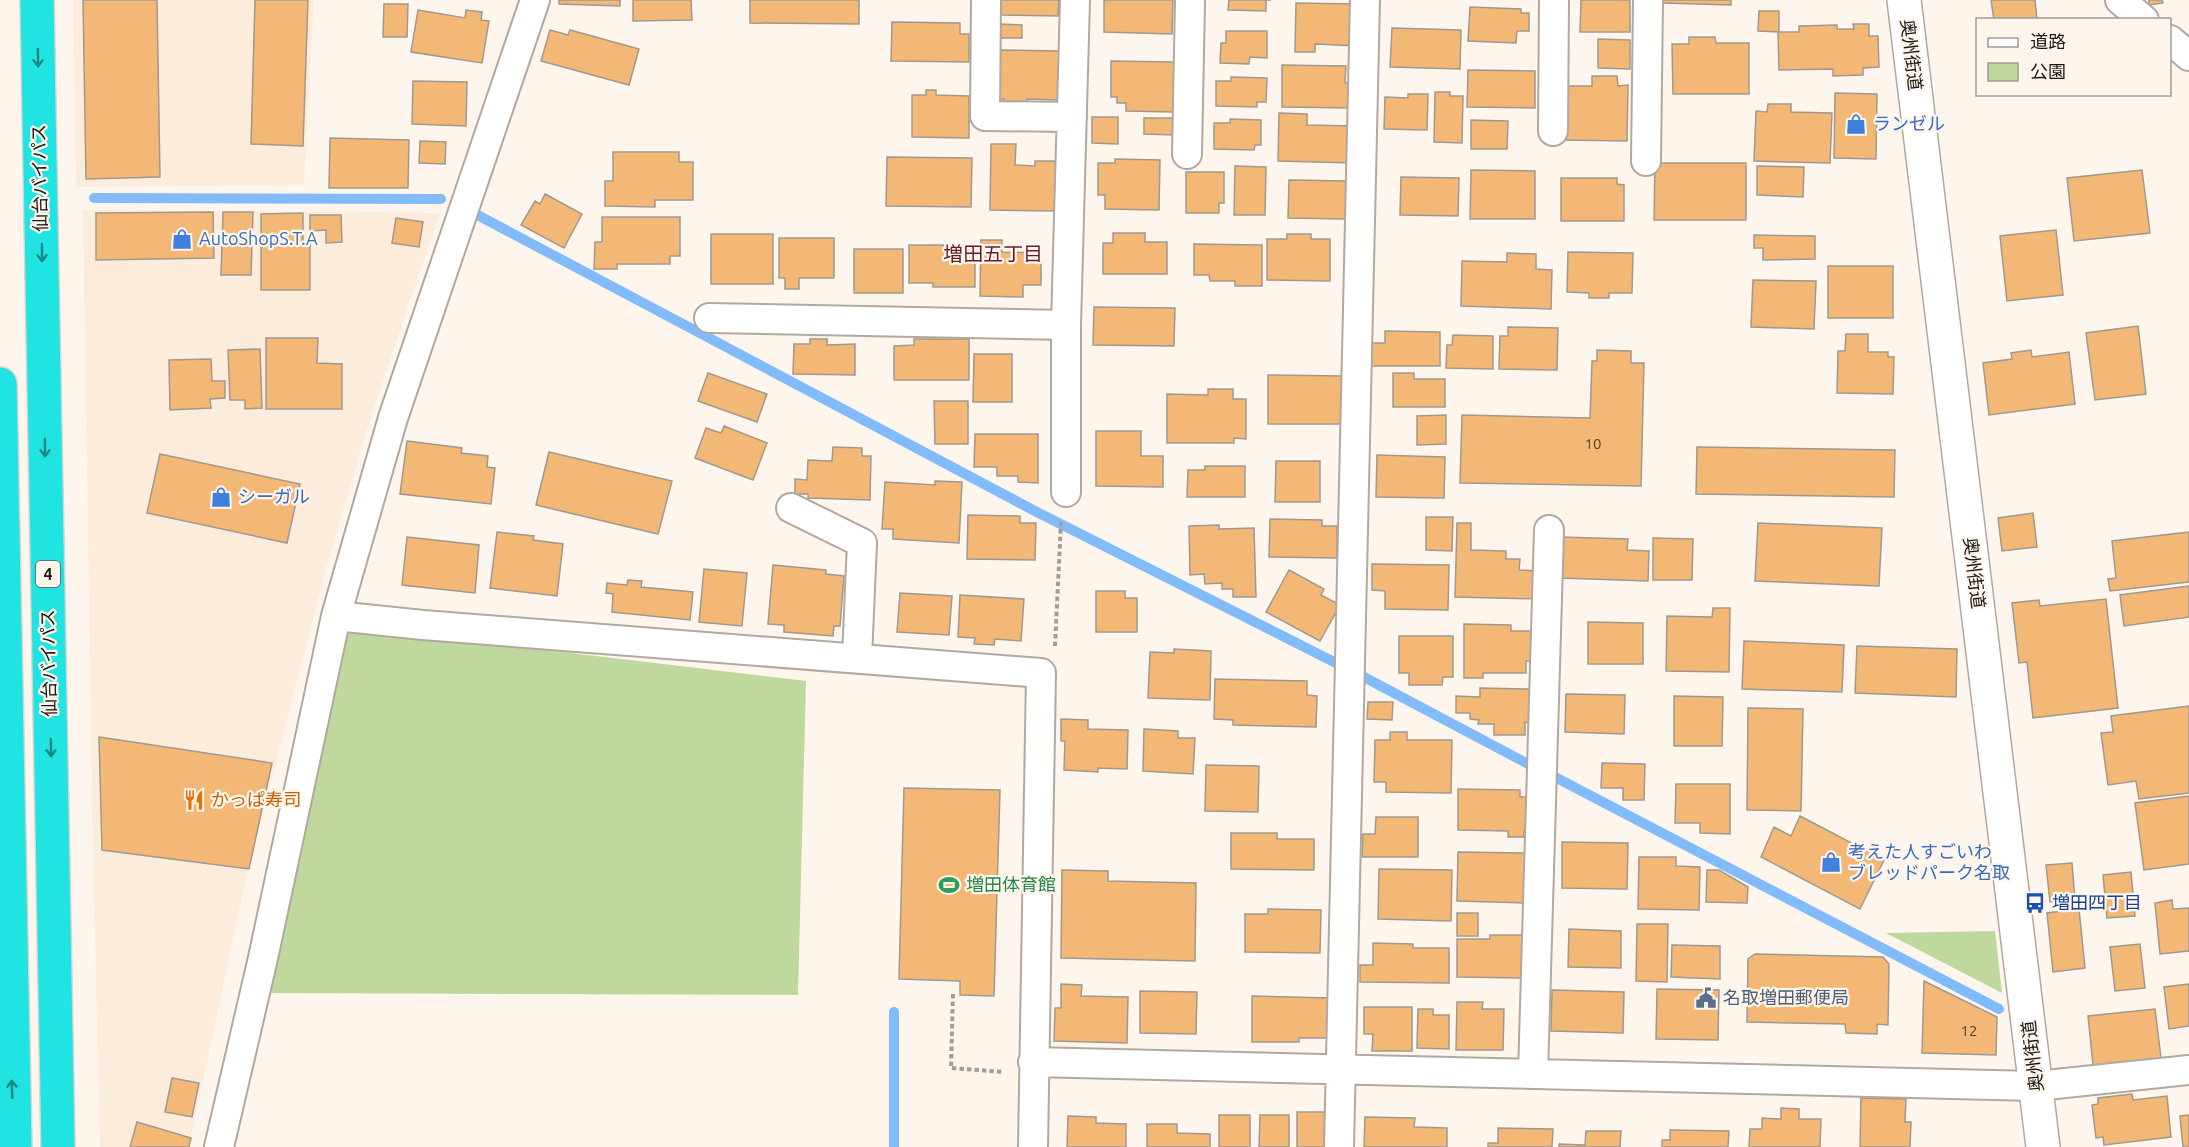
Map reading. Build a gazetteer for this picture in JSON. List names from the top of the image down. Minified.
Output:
{"streets":{"highway":["仙台バイパス","4"],"main road":["奥州街道"]},"districts":["増田五丁目"],"places":{"shop":["ランゼル","AutoShopS.T.A","シーガル","考えた人すごいわ ブレッドパーク名取"],"restaurant":["かっぱ寿司"],"sports":["増田体育館"],"bus stop":["増田四丁目"],"public building":["名取増田郵便局"]},"house_numbers":["10","12"],"legend":["道路","公園"]}
